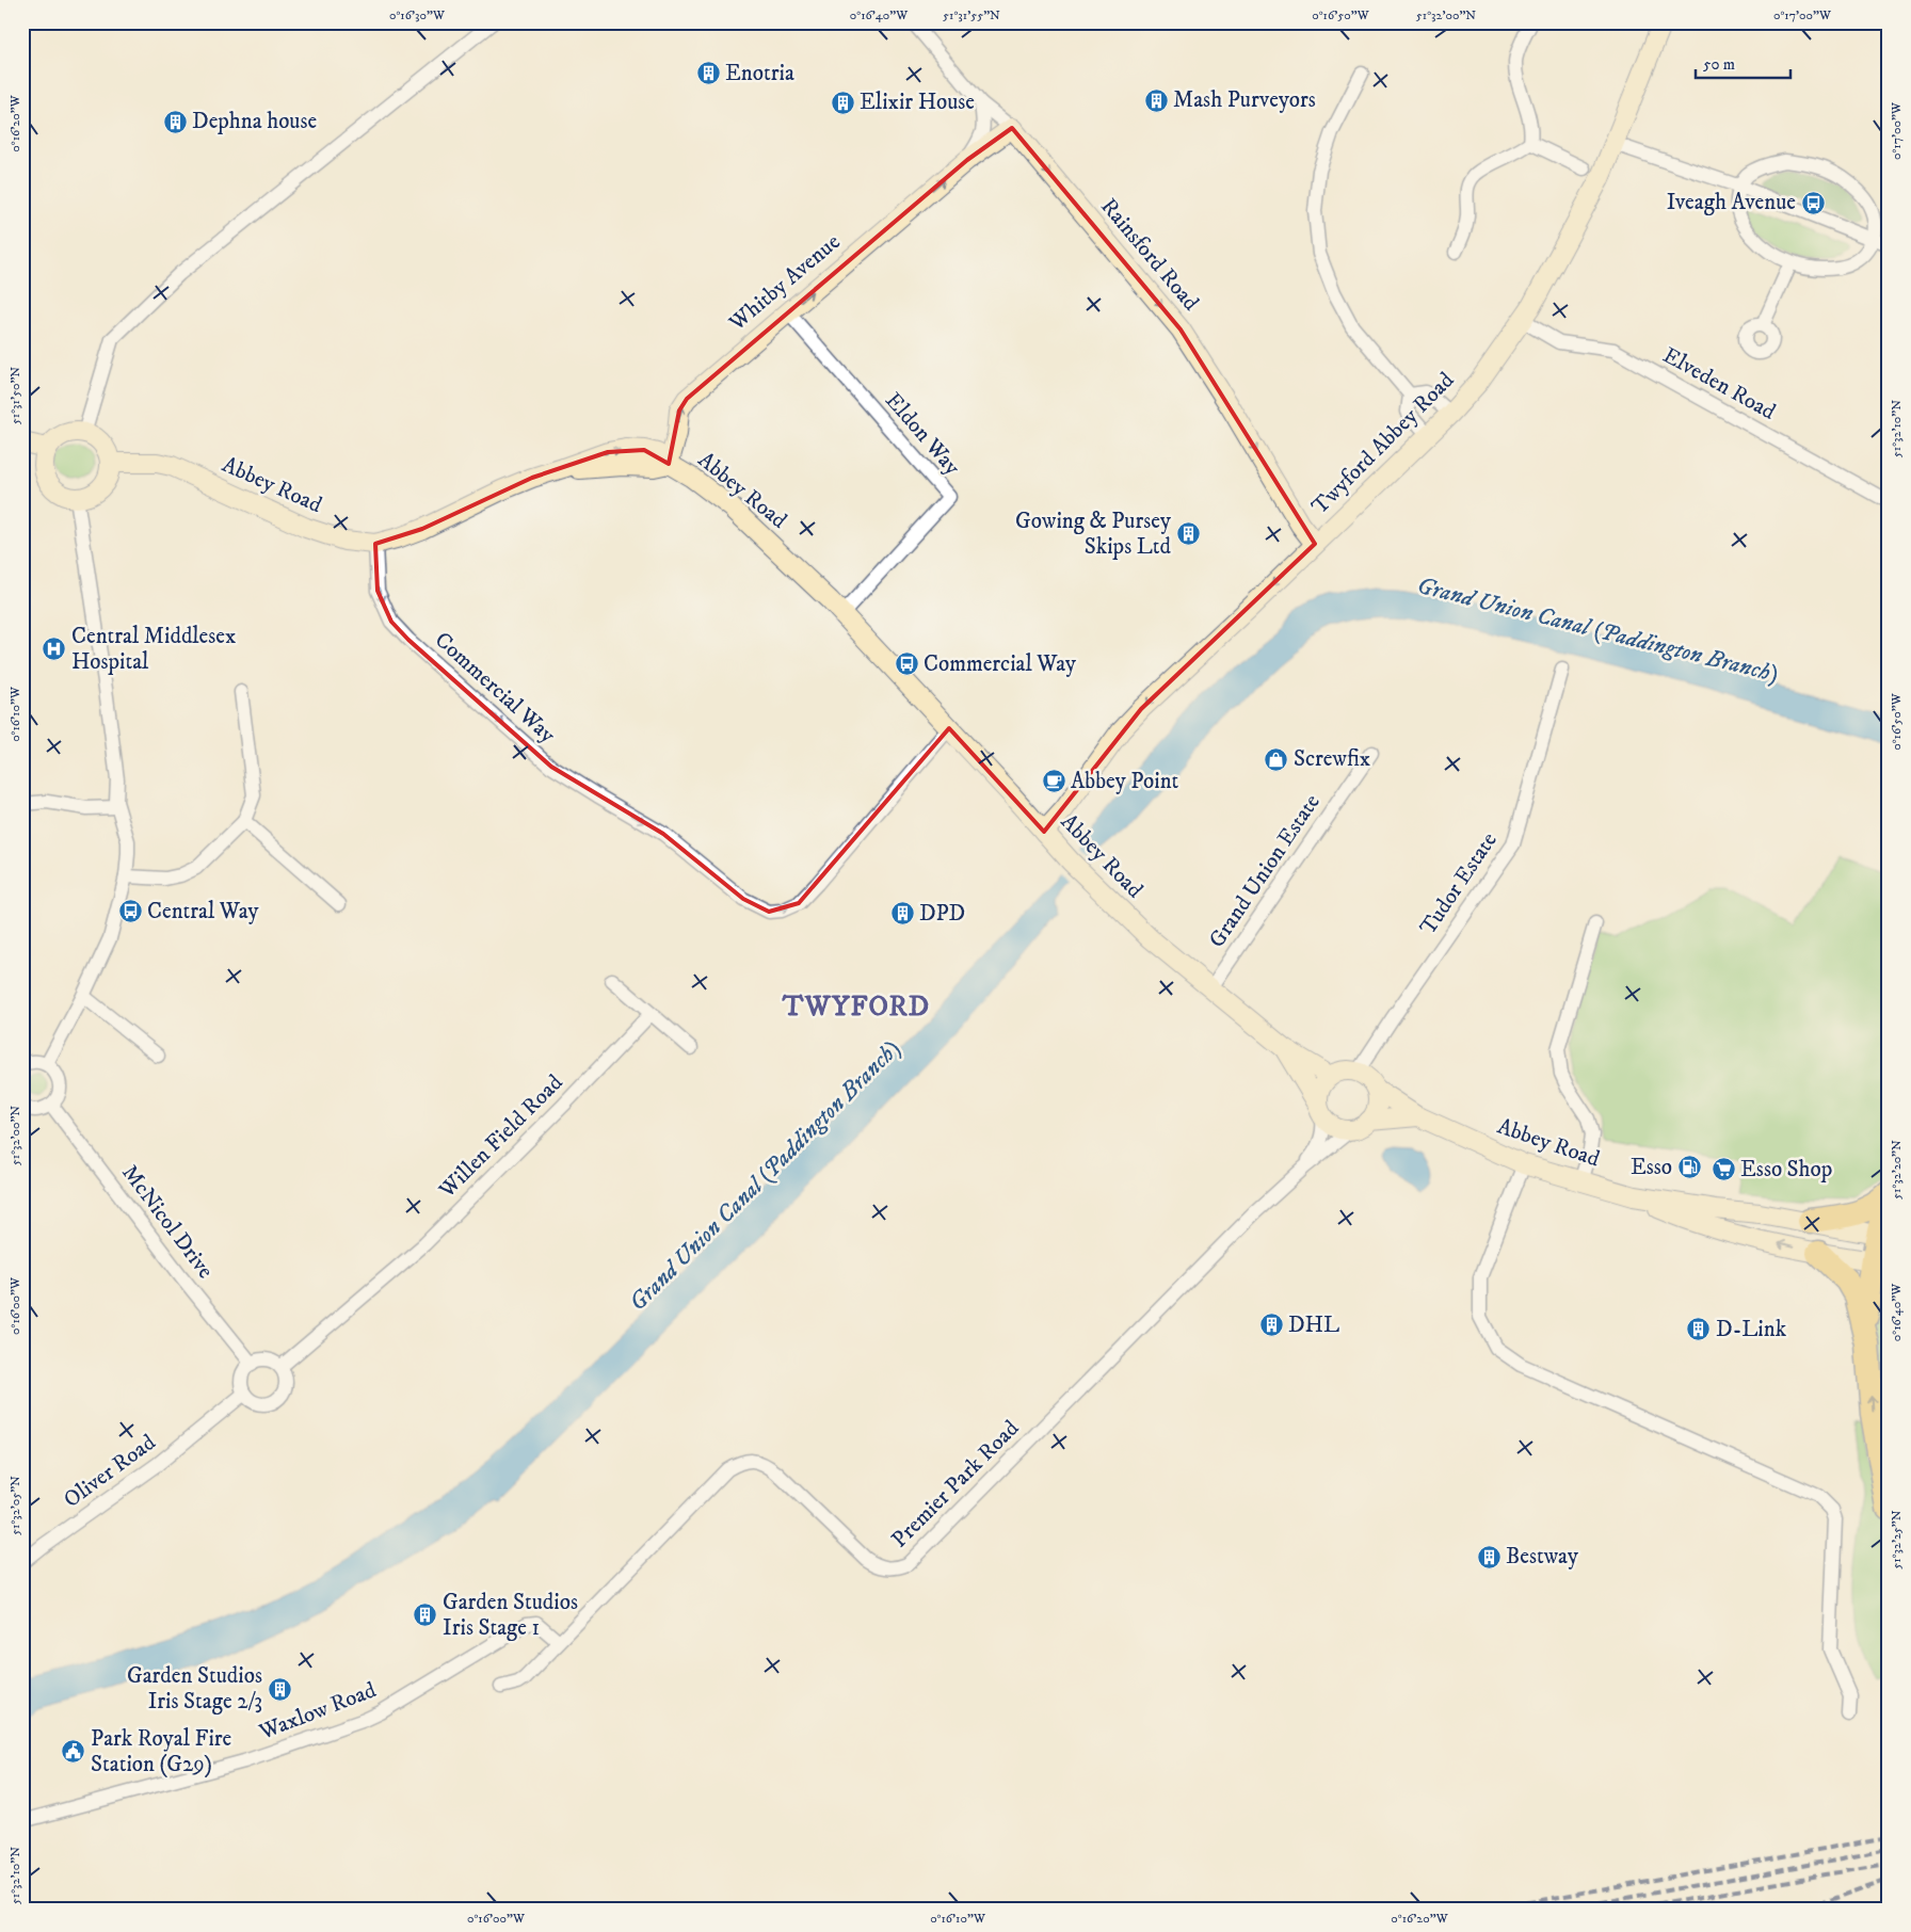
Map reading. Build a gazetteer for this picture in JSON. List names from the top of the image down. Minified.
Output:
{"streets":{"street":["Rainsford Road","Whitby Avenue","Elveden Road","Eldon Way","Twyford Abbey Road","Abbey Road","Commercial Way","Grand Union Estate","Tudor Estate","Willen Field Road","McNicol Drive","Oliver Road","Premier Park Road","Waxlow Road"]},"crossings":[["Rainsford Road","Whitby Avenue"],["Rainsford Road","Twyford Abbey Road"],["Whitby Avenue","Eldon Way"],["Whitby Avenue","Abbey Road"],["Elveden Road","Twyford Abbey Road"],["Eldon Way","Abbey Road"],["Twyford Abbey Road","Abbey Road"],["Abbey Road","Commercial Way"],["Abbey Road","Grand Union Estate"],["Abbey Road","Tudor Estate"],["Abbey Road","Premier Park Road"],["Tudor Estate","Premier Park Road"],["Willen Field Road","McNicol Drive"],["Willen Field Road","Oliver Road"],["McNicol Drive","Oliver Road"],["Premier Park Road","Waxlow Road"]],"one_way":["Rainsford Road","Whitby Avenue","Twyford Abbey Road"],"districts":["TWYFORD"],"water":["Grand Union Canal (Paddington Branch)"],"places":{"building":["Enotria","Mash Purveyors","Elixir House","Dephna house","Gowing & Pursey Skips Ltd","DPD","DHL","D-Link","Bestway","Garden Studios Iris Stage 1","Garden Studios Iris Stage 2/3"],"bus stop":["Iveagh Avenue","Commercial Way","Central Way"],"hospital":["Central Middlesex Hospital"],"shop":["Screwfix"],"cafe":["Abbey Point"],"fuel station":["Esso"],"supermarket":["Esso Shop"],"public building":["Park Royal Fire Station (G29)"]},"scale_bar":"50 m","coordinates":["0°16'30\"W","0°16'40\"W","51°31'55\"N","0°16'50\"W","51°32'00\"N","0°17'00\"W","0°16'20\"W","51°31'50\"N","51°32'10\"N","0°16'10\"W","51°32'20\"N","0°16'00\"W","51°32'05\"N","51°32'25\"N"]}
